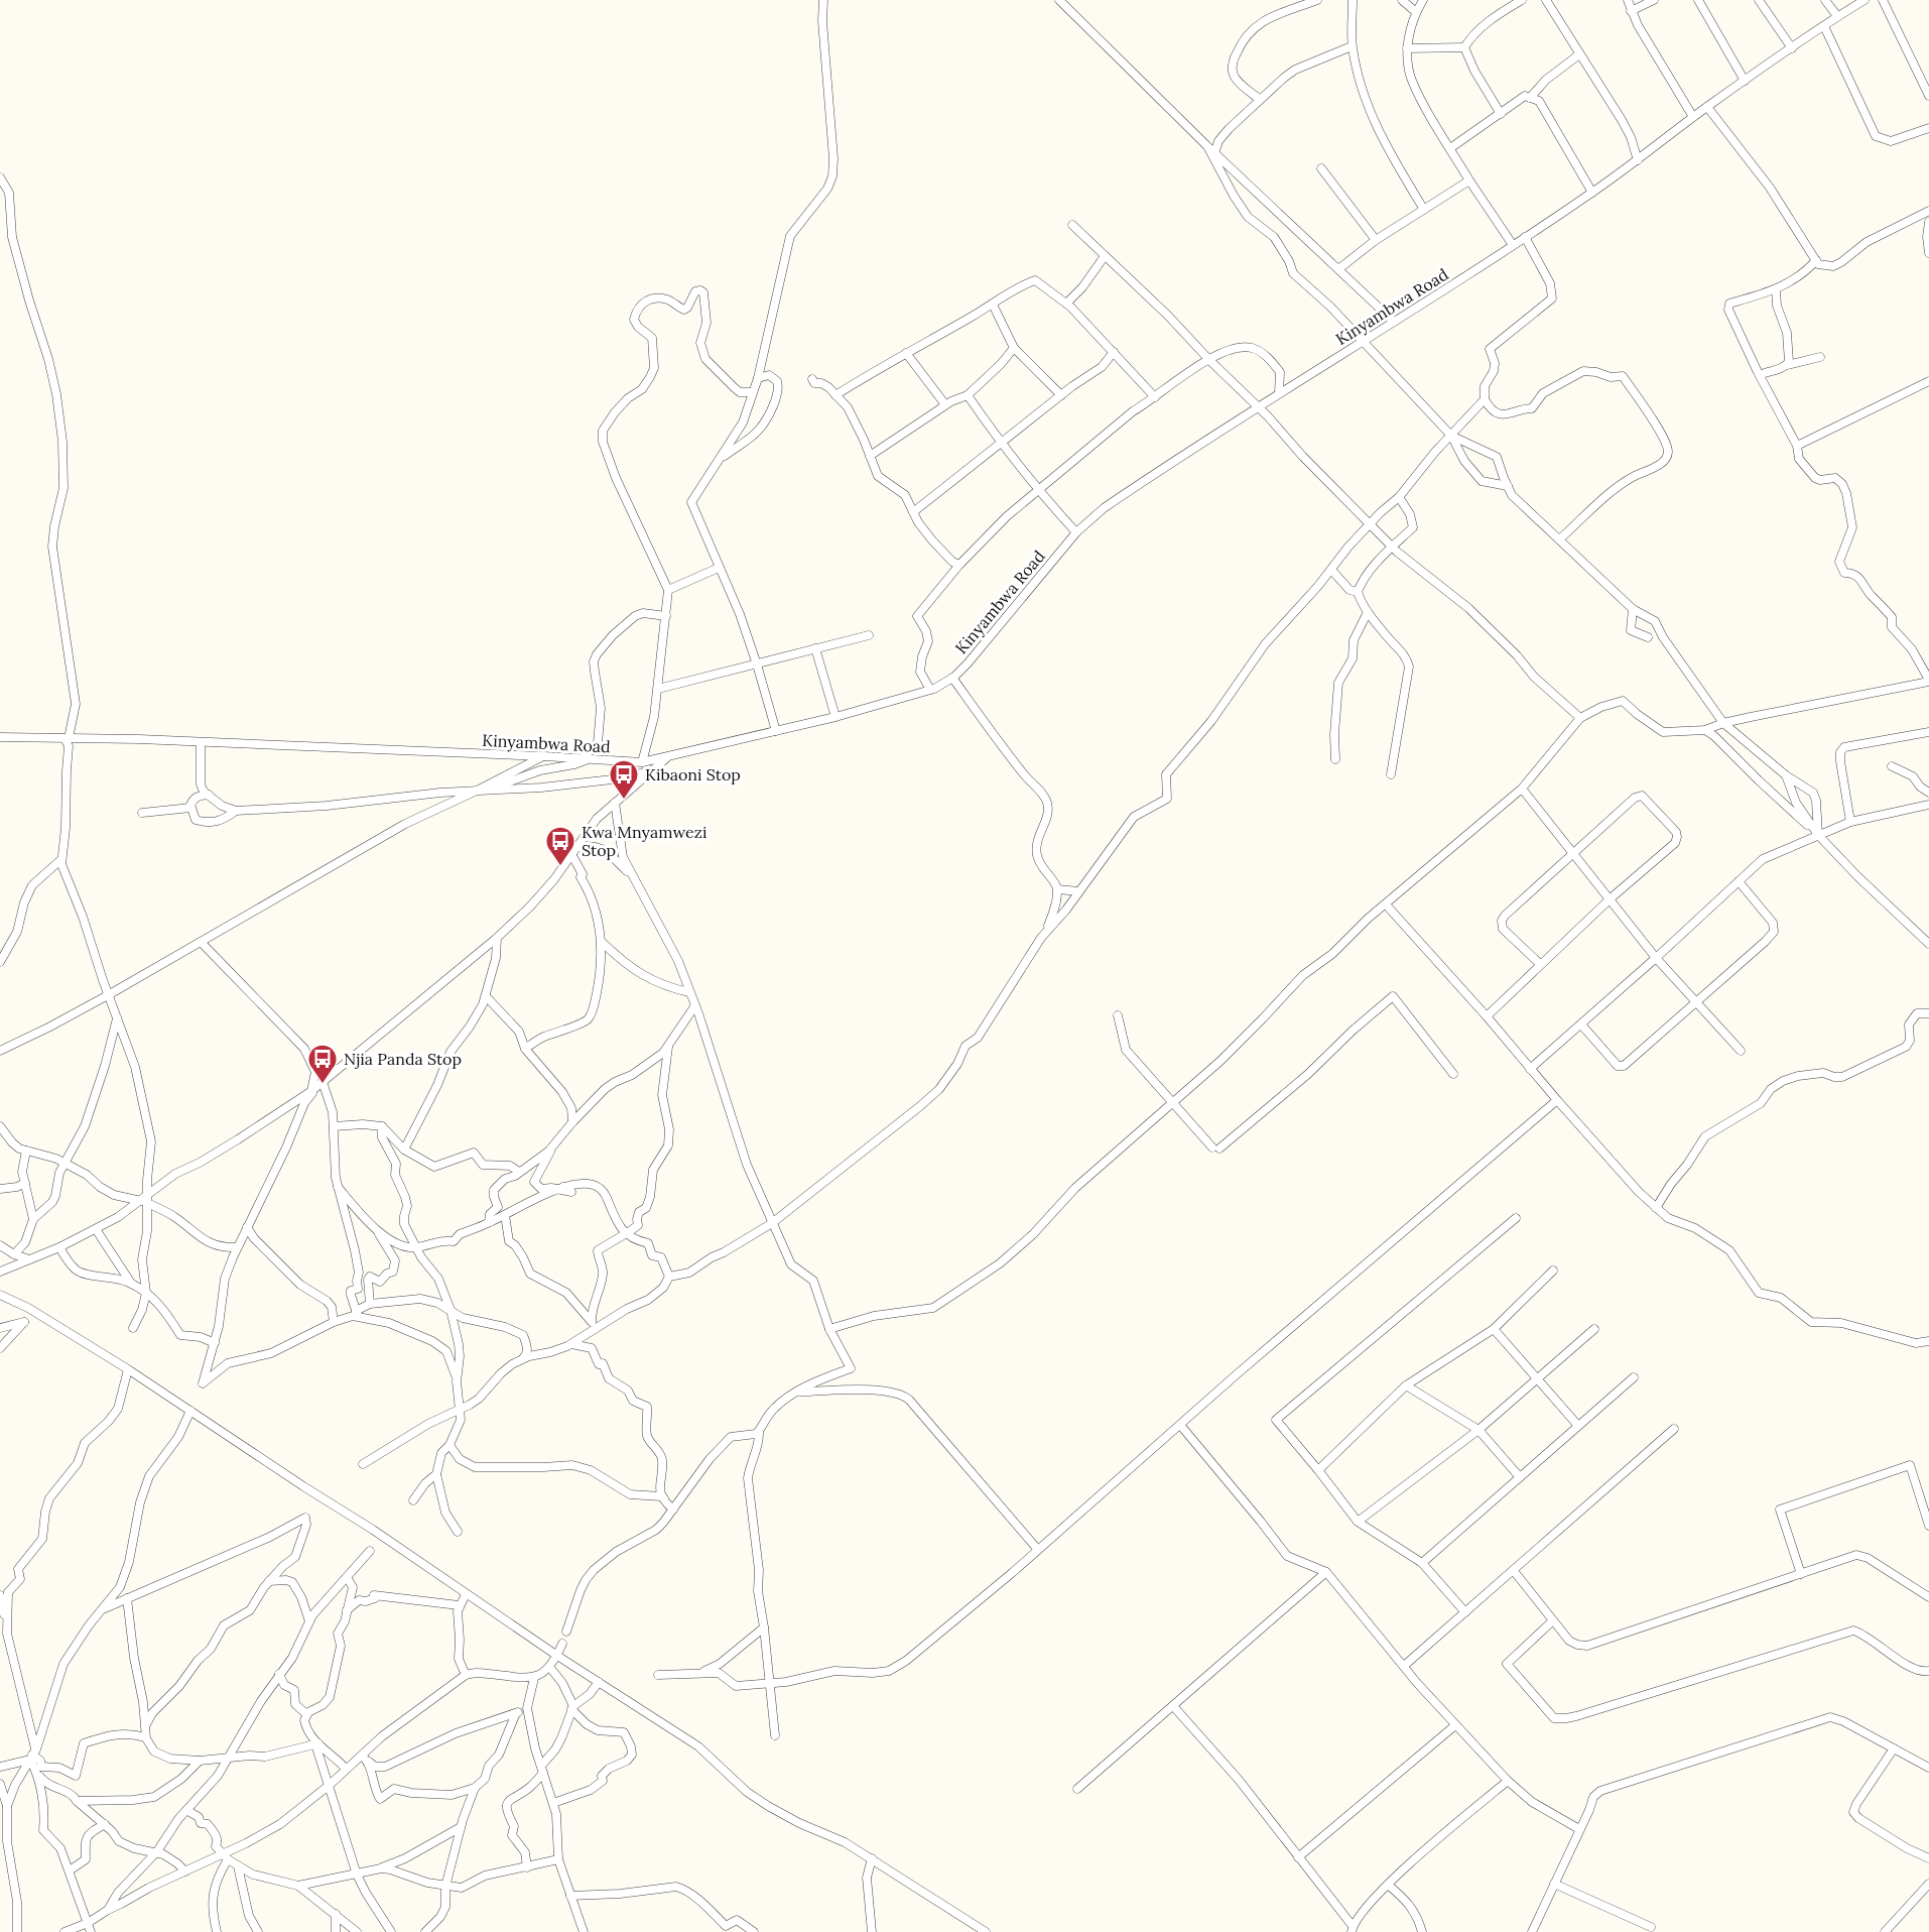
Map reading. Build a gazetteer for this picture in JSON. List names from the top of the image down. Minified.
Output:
{"streets":{"street":["Kinyambwa Road"]},"places":{"bus stop":["Kibaoni Stop","Kwa Mnyamwezi Stop","Njia Panda Stop"]}}
